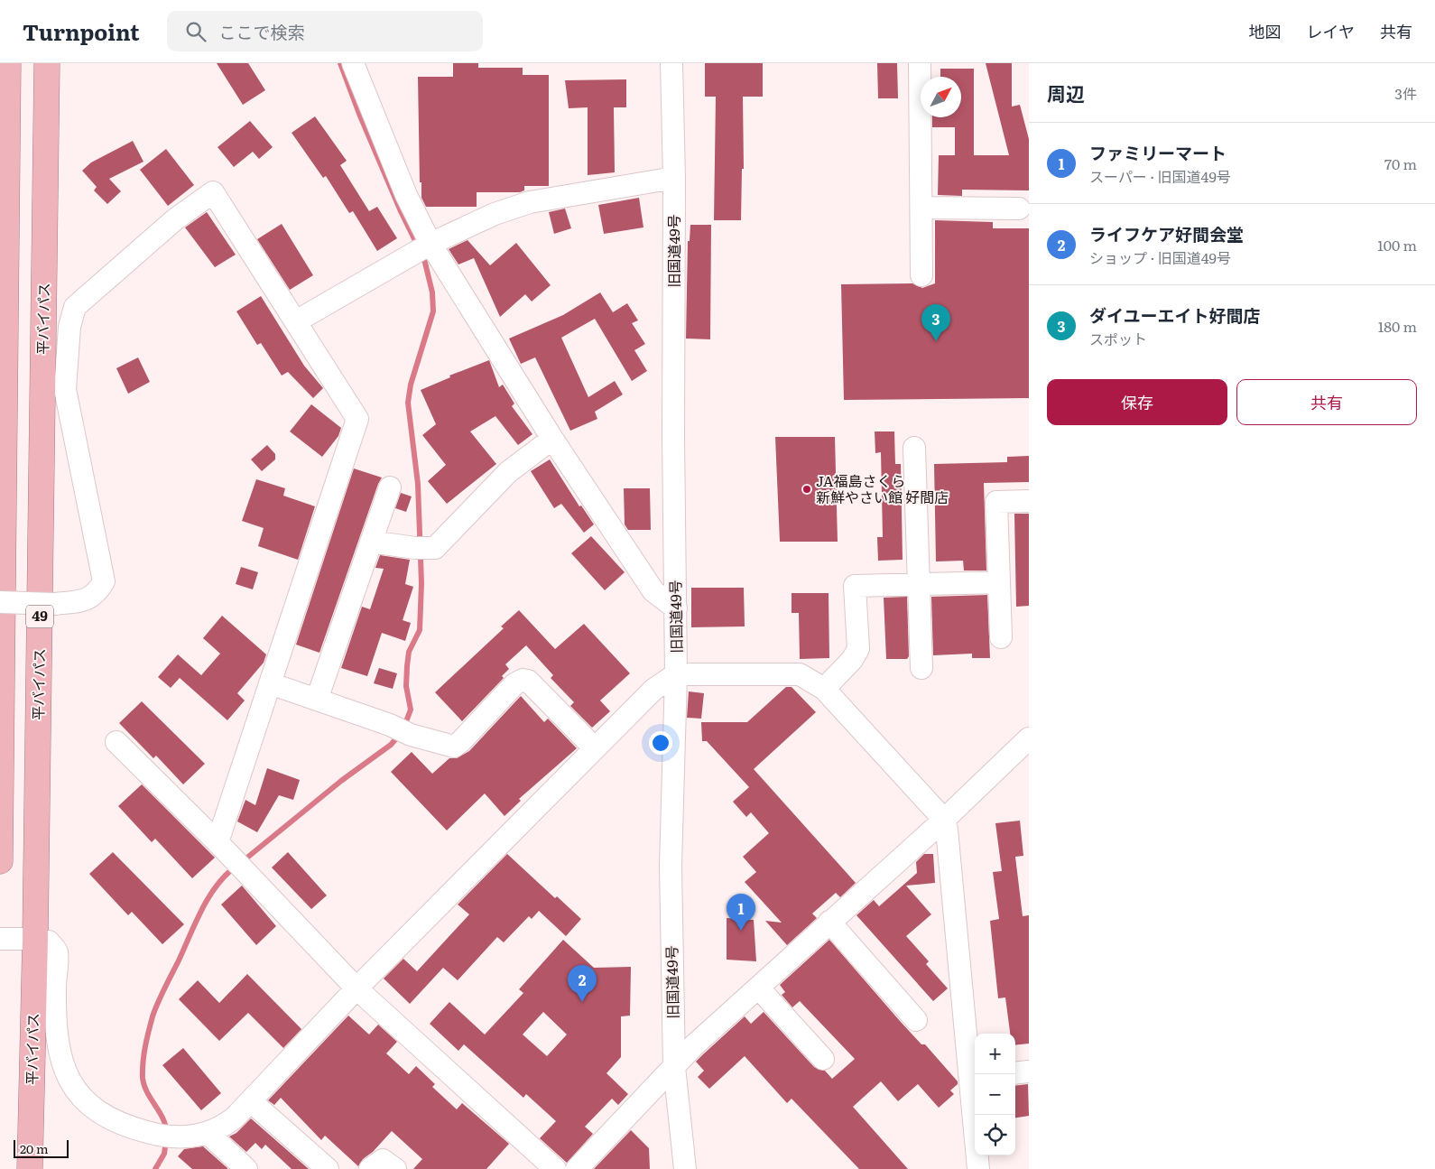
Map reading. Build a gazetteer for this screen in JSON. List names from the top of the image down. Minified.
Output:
{"streets":{"highway":["平バイパス","49"],"street":["旧国道49号"]},"places":["JA福島さくら 新鮮やさい館 好間店"],"scale_bar":"20 m","north":"top right","page":{"header":"Turnpoint","search":"ここで検索","nav":["地図","レイヤ","共有"],"heading":["周辺","3件"],"list":[{"mark":"1","name":"ファミリーマート","note":"スーパー · 旧国道49号","value":"70 m"},{"mark":"2","name":"ライフケア好間会堂","note":"ショップ · 旧国道49号","value":"100 m"},{"mark":"3","name":"ダイユーエイト好間店","note":"スポット","value":"180 m"}],"pins":["3","1","2"],"buttons":["保存","共有"],"map_buttons":["+","−"],"scale":"20 m"}}
